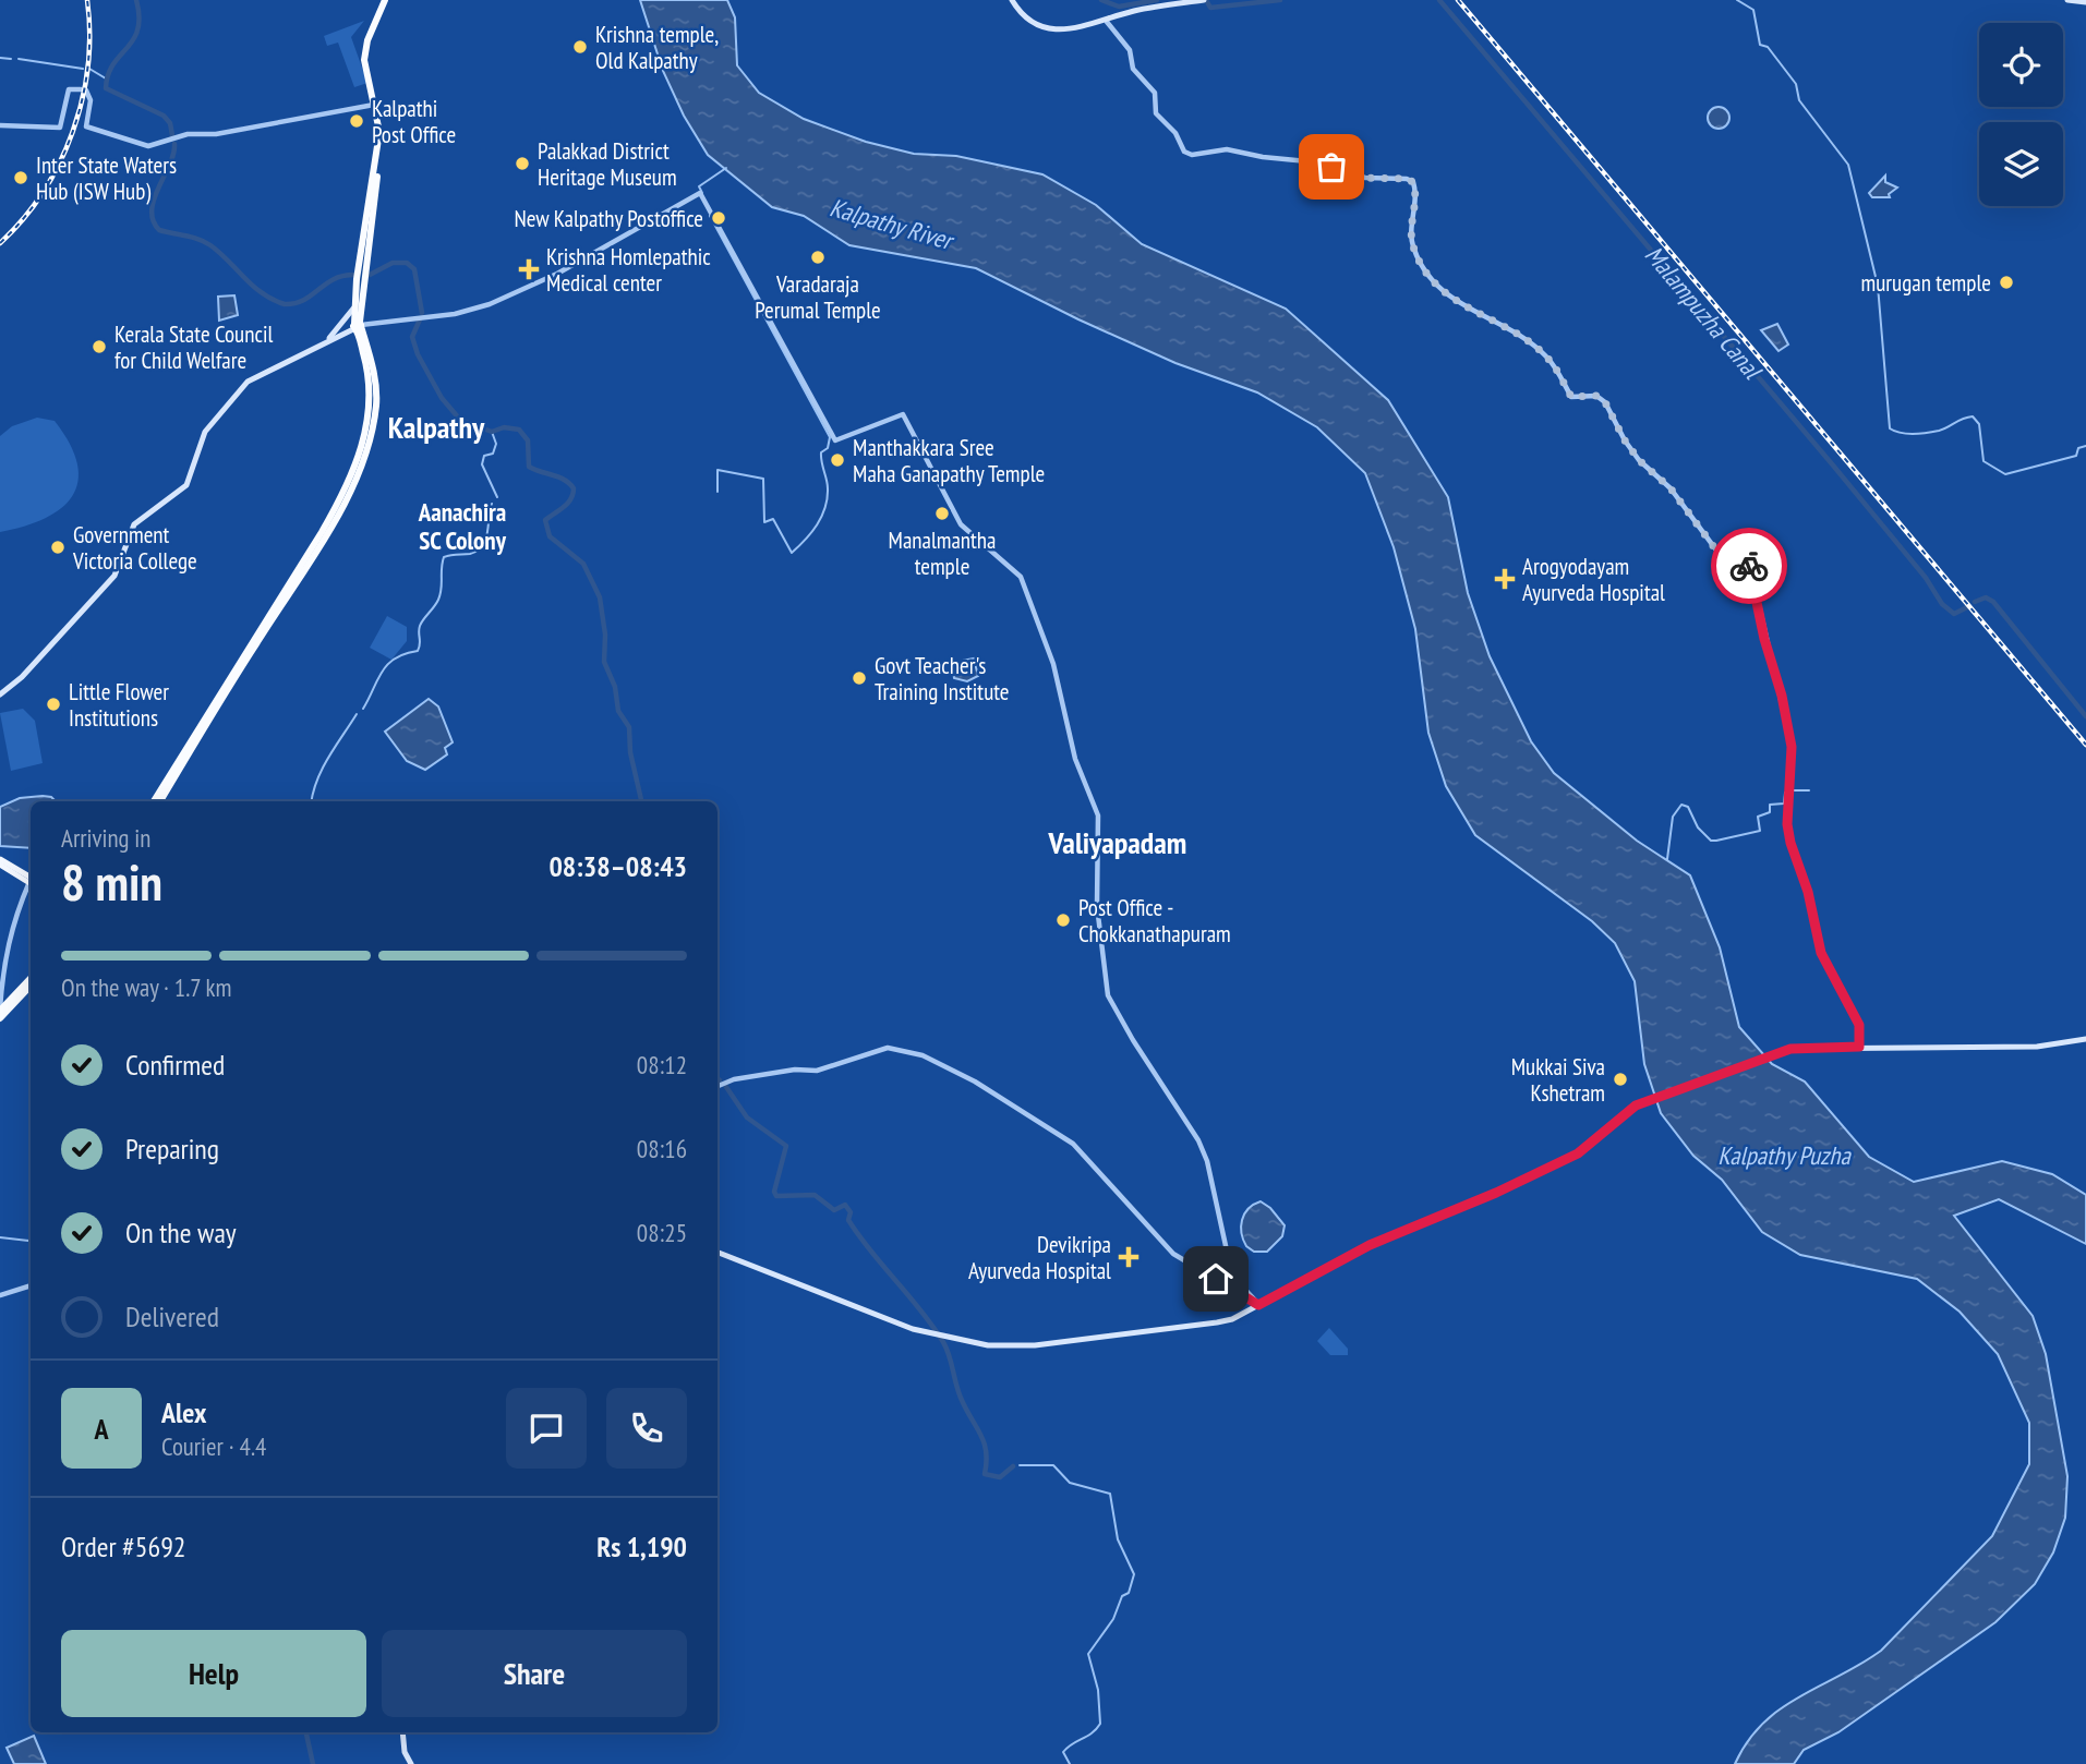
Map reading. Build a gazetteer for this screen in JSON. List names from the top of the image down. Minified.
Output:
{"districts":["Kalpathy","Aanachira SC Colony","Valiyapadam"],"water":["Kalpathy River","Malampuzha Canal","Kalpathy Puzha"],"places":{"other":["Krishna temple, Old Kalpathy","Kalpathi Post Office","Palakkad District Heritage Museum","Inter State Waters Hub (ISW Hub)","New Kalpathy Postoffice","Varadaraja Perumal Temple","murugan temple","Kerala State Council for Child Welfare","Manthakkara Sree Maha Ganapathy Temple","Manalmantha temple","Government Victoria College","Govt Teacher's Training Institute","Little Flower Institutions","Post Office - Chokkanathapuram","Mukkai Siva Kshetram"],"health":["Krishna Homlepathic Medical center","Arogyodayam Ayurveda Hospital","Devikripa Ayurveda Hospital"]},"page":{"heading":["8 min","Arriving in","08:38–08:43"],"panel":["Alex","Courier · 4.4","Order #5692","Rs 1,190"],"bar":"On the way · 1.7 km","list":[["Confirmed","08:12"],["Preparing","08:16"],["On the way","08:25"],"Delivered"],"round":"A","buttons":["Help","Share"]}}
